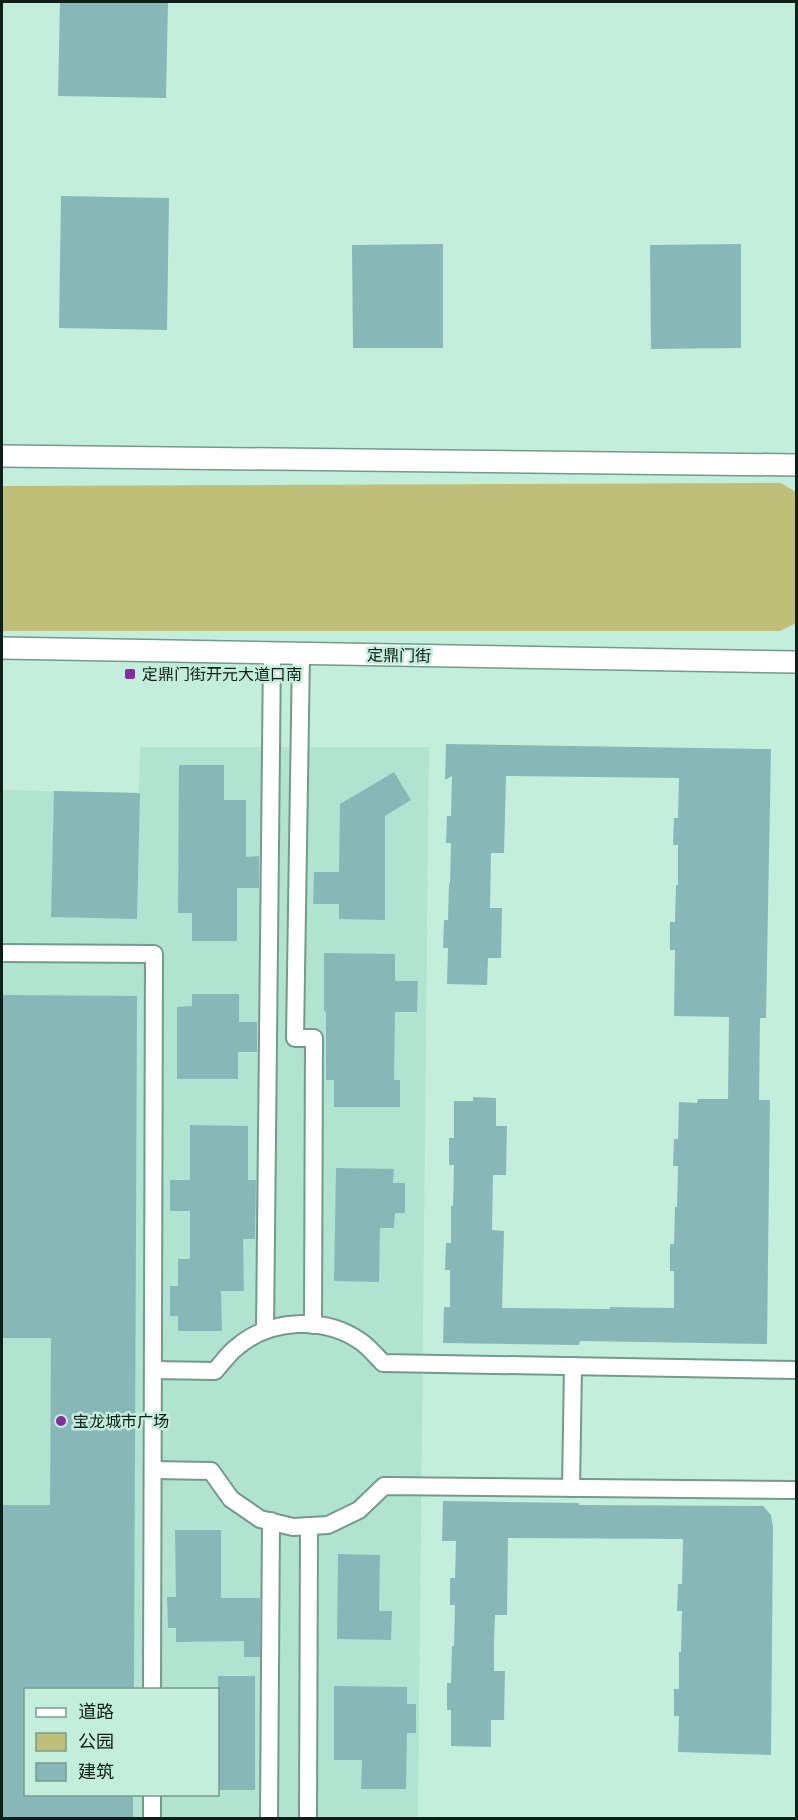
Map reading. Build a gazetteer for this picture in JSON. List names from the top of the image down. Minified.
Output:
{"streets":{"street":["定鼎门街"]},"places":{"transit":["定鼎门街开元大道口南"],"other":["宝龙城市广场"]},"legend":["道路","公园","建筑"]}
